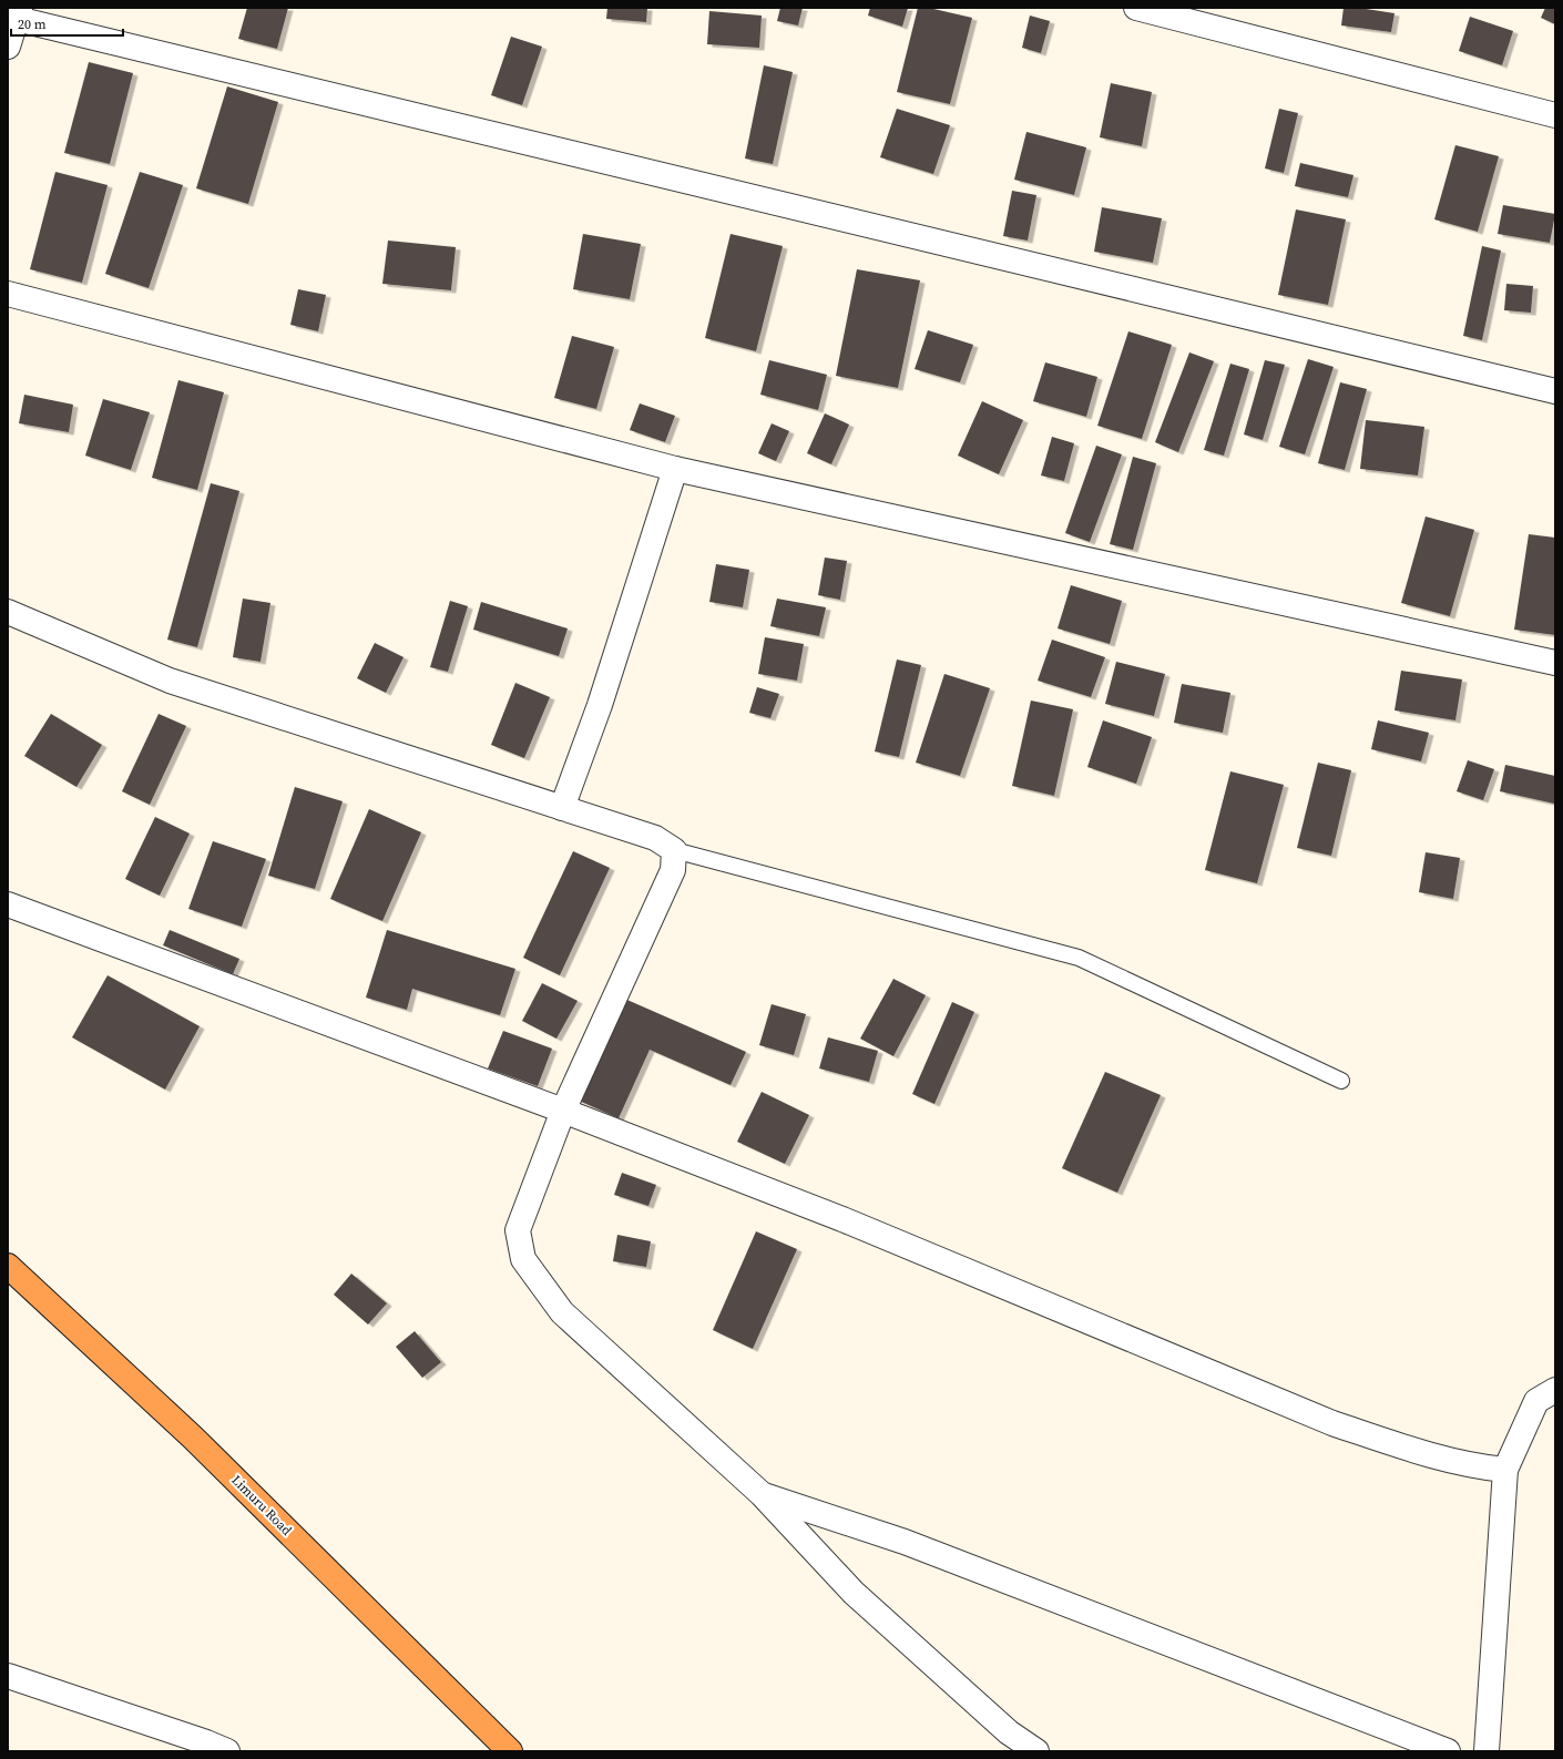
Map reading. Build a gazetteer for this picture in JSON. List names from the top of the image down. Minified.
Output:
{"streets":{"highway":["Limuru Road"]},"scale_bar":"20 m"}
